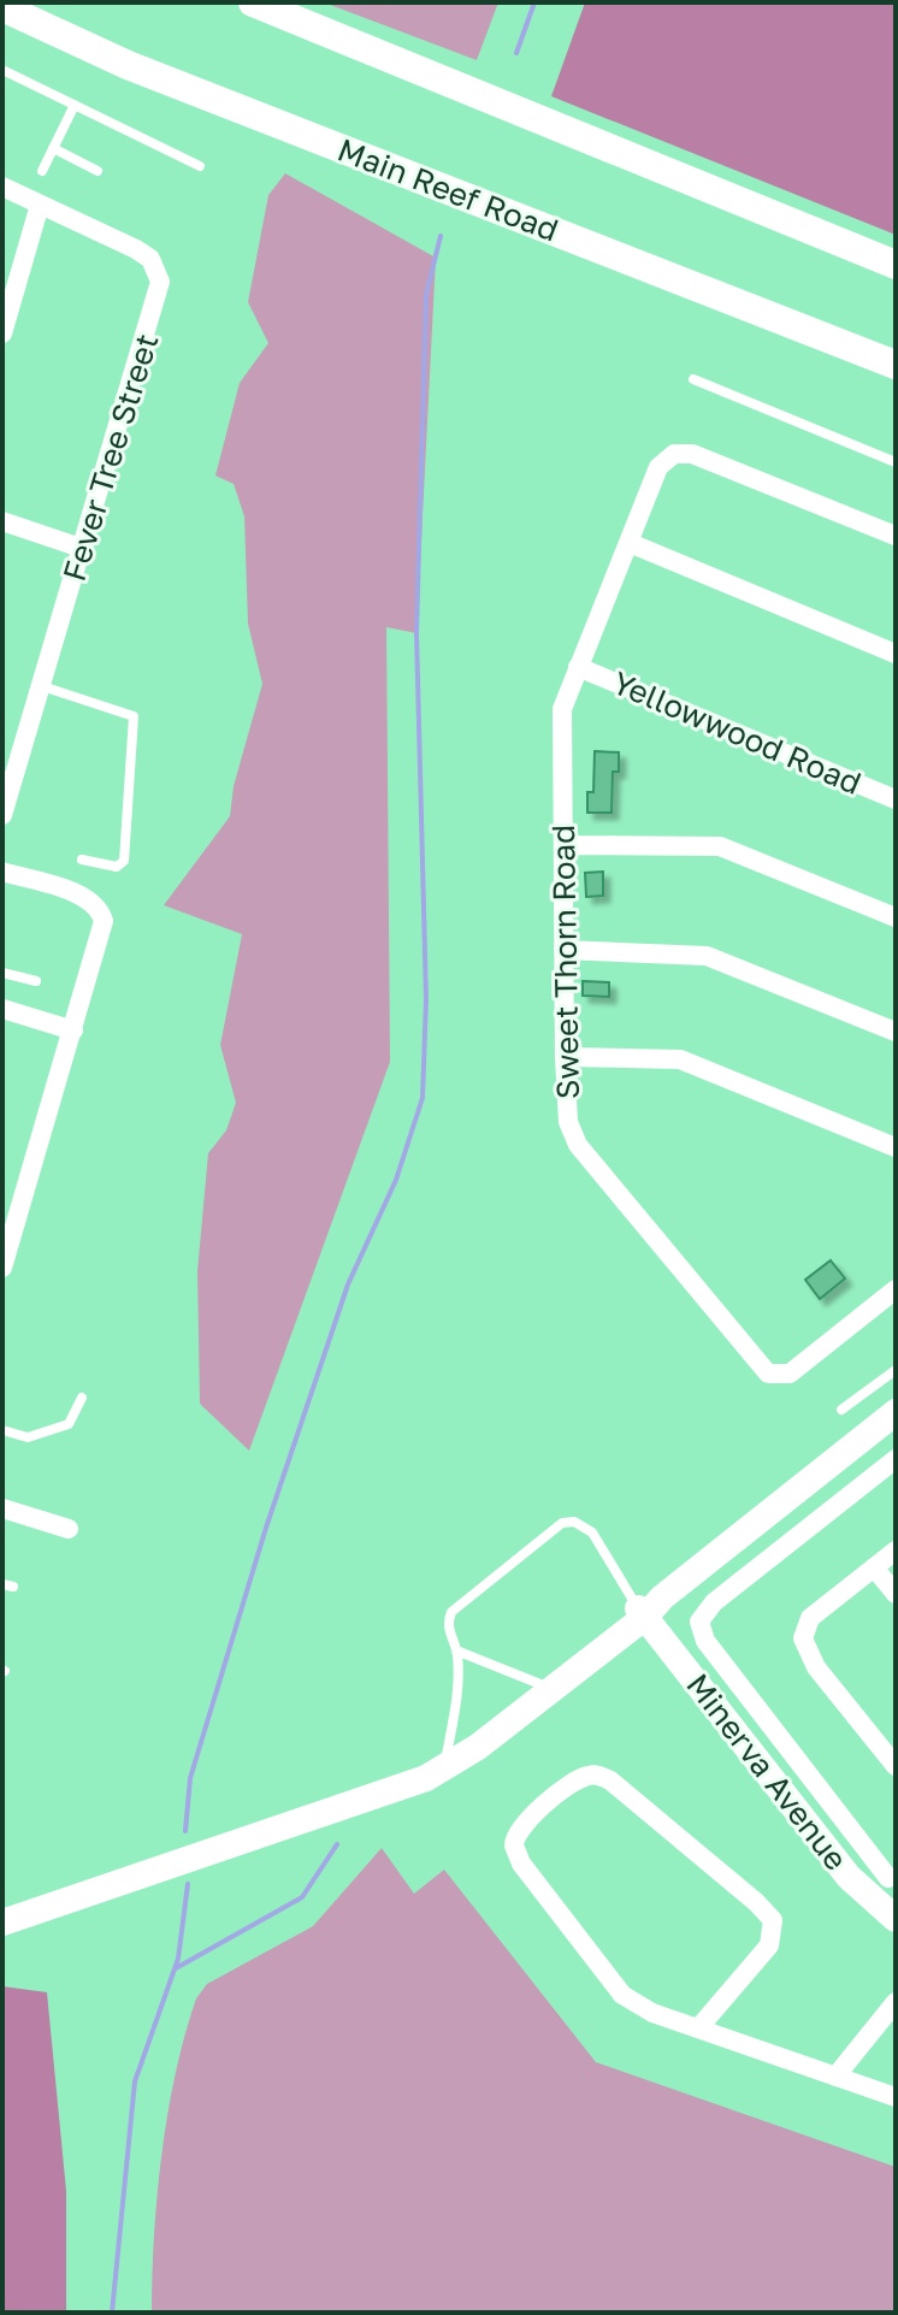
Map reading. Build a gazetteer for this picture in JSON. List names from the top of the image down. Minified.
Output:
{"streets":{"main road":["Main Reef Road"],"street":["Fever Tree Street","Yellowwood Road","Sweet Thorn Road","Minerva Avenue"]},"crossings":[["Yellowwood Road","Sweet Thorn Road"]]}
